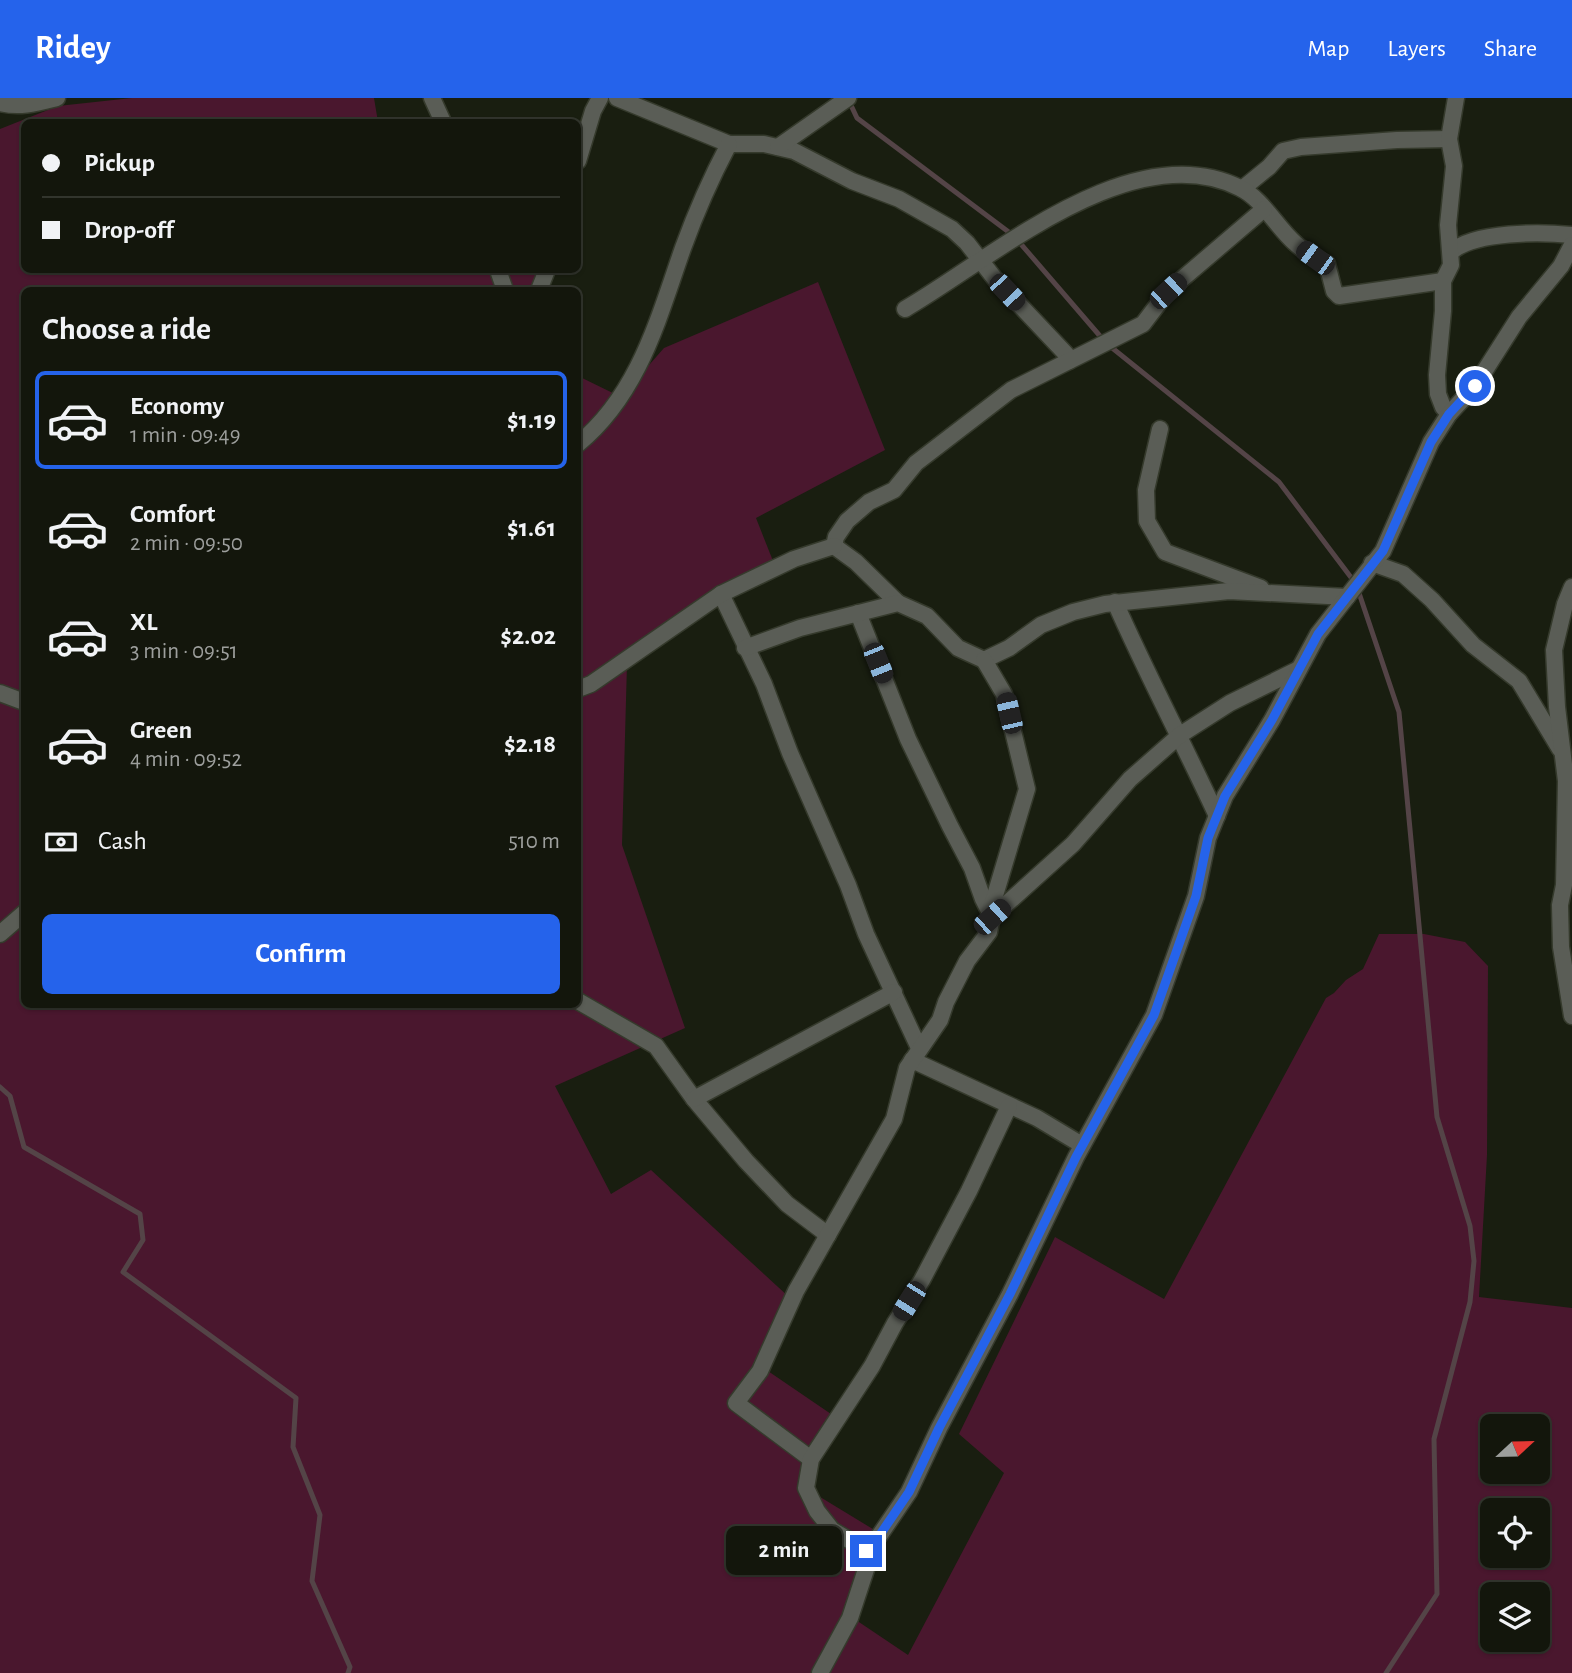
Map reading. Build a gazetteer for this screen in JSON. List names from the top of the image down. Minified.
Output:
{"north":"right","page":{"header":"Ridey","nav":["Map","Layers","Share"],"banner":["Pickup","Drop-off"],"heading":"Choose a ride","list":[{"name":"Economy","note":"1 min · 09:49","value":"$1.19"},{"name":"Comfort","note":"2 min · 09:50","value":"$1.61"},{"name":"XL","note":"3 min · 09:51","value":"$2.02"},{"name":"Green","note":"4 min · 09:52","value":"$2.18"}],"pay":["Cash","510 m"],"buttons":"Confirm","bubble":"2 min"}}
